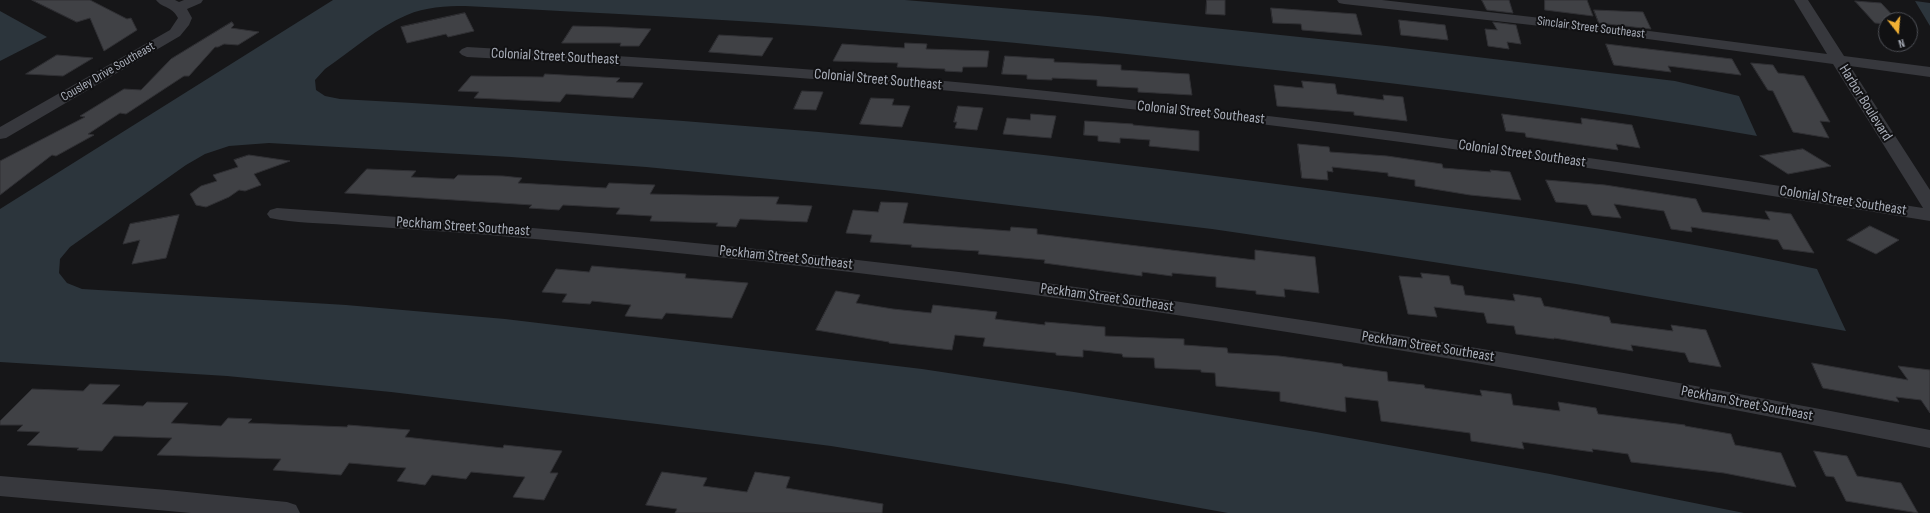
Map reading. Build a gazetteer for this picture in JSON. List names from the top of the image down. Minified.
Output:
{"streets":{"street":["Sinclair Street Southeast","Colonial Street Southeast","Cousley Drive Southeast","Harbor Boulevard","Peckham Street Southeast"]},"crossings":[["Sinclair Street Southeast","Harbor Boulevard"]],"north":"bottom"}
